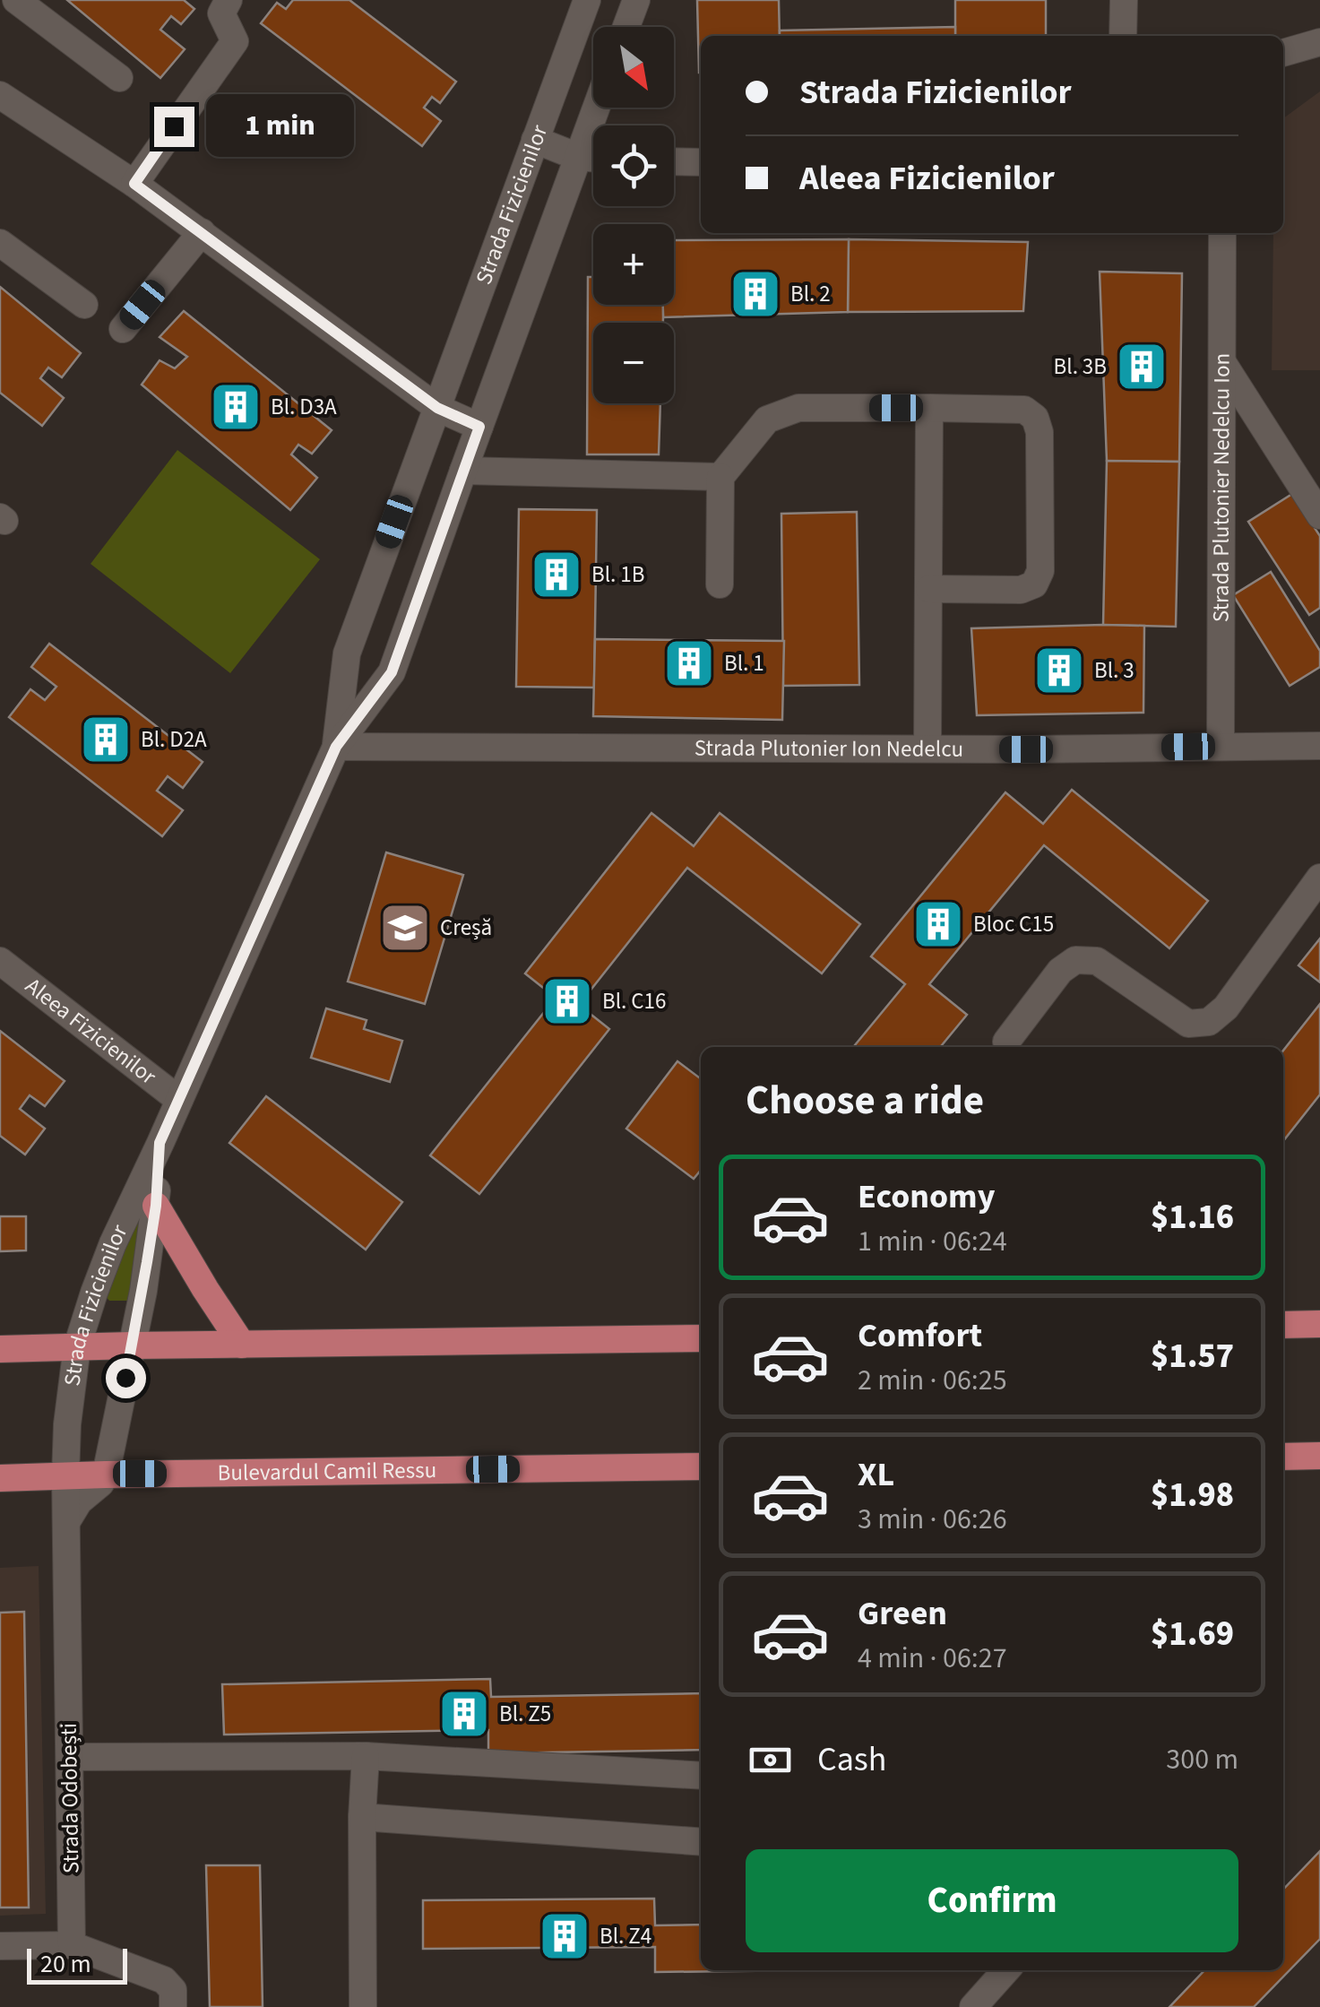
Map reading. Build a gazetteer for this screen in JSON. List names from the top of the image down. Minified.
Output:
{"streets":{"main road":["Bulevardul Camil Ressu"],"street":["Strada Fizicienilor","Strada Plutonier Nedelcu Ion","Strada Plutonier Ion Nedelcu","Aleea Fizicienilor","Strada Odobești"]},"crossings":[["Strada Fizicienilor","Strada Plutonier Ion Nedelcu"],["Strada Fizicienilor","Aleea Fizicienilor"],["Strada Fizicienilor","Bulevardul Camil Ressu"],["Strada Fizicienilor","Strada Odobești"],["Strada Plutonier Nedelcu Ion","Strada Plutonier Ion Nedelcu"],["Bulevardul Camil Ressu","Strada Odobești"]],"places":{"building":["Bl. 2","Bl. 3B","Bl. D3A","Bl. 1B","Bl. 1","Bl. 3","Bl. D2A","Bloc C15","Bl. C16","Bl. Z5","Bl. Z4"],"school or university":["Creșă"]},"scale_bar":"20 m","north":"bottom right","page":{"map_buttons":["+","−"],"banner":["Strada Fizicienilor","Aleea Fizicienilor"],"bubble":"1 min","heading":"Choose a ride","list":[{"name":"Economy","note":"1 min · 06:24","value":"$1.16"},{"name":"Comfort","note":"2 min · 06:25","value":"$1.57"},{"name":"XL","note":"3 min · 06:26","value":"$1.98"},{"name":"Green","note":"4 min · 06:27","value":"$1.69"}],"pay":["Cash","300 m"],"buttons":"Confirm","scale":"20 m"}}
